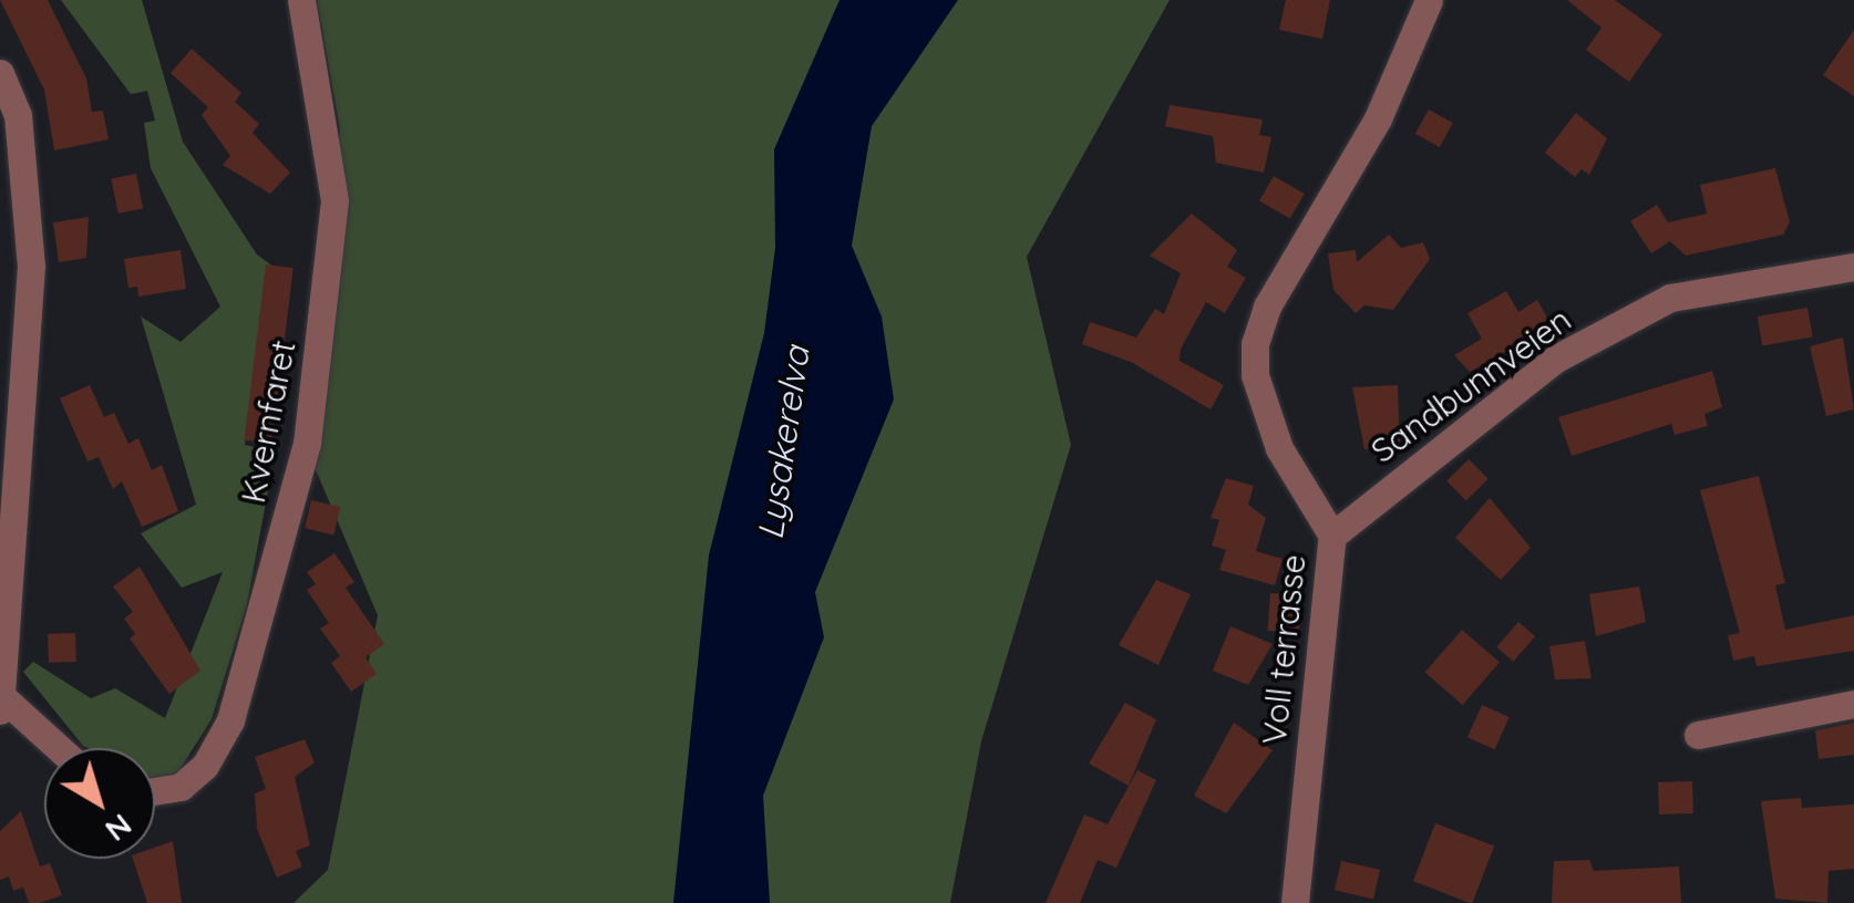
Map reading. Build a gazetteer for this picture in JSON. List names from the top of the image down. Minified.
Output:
{"streets":{"street":["Sandbunnveien","Kvernfaret","Voll terrasse"]},"crossings":[["Sandbunnveien","Voll terrasse"]],"water":["Lysakerelva"],"north":"bottom right"}
